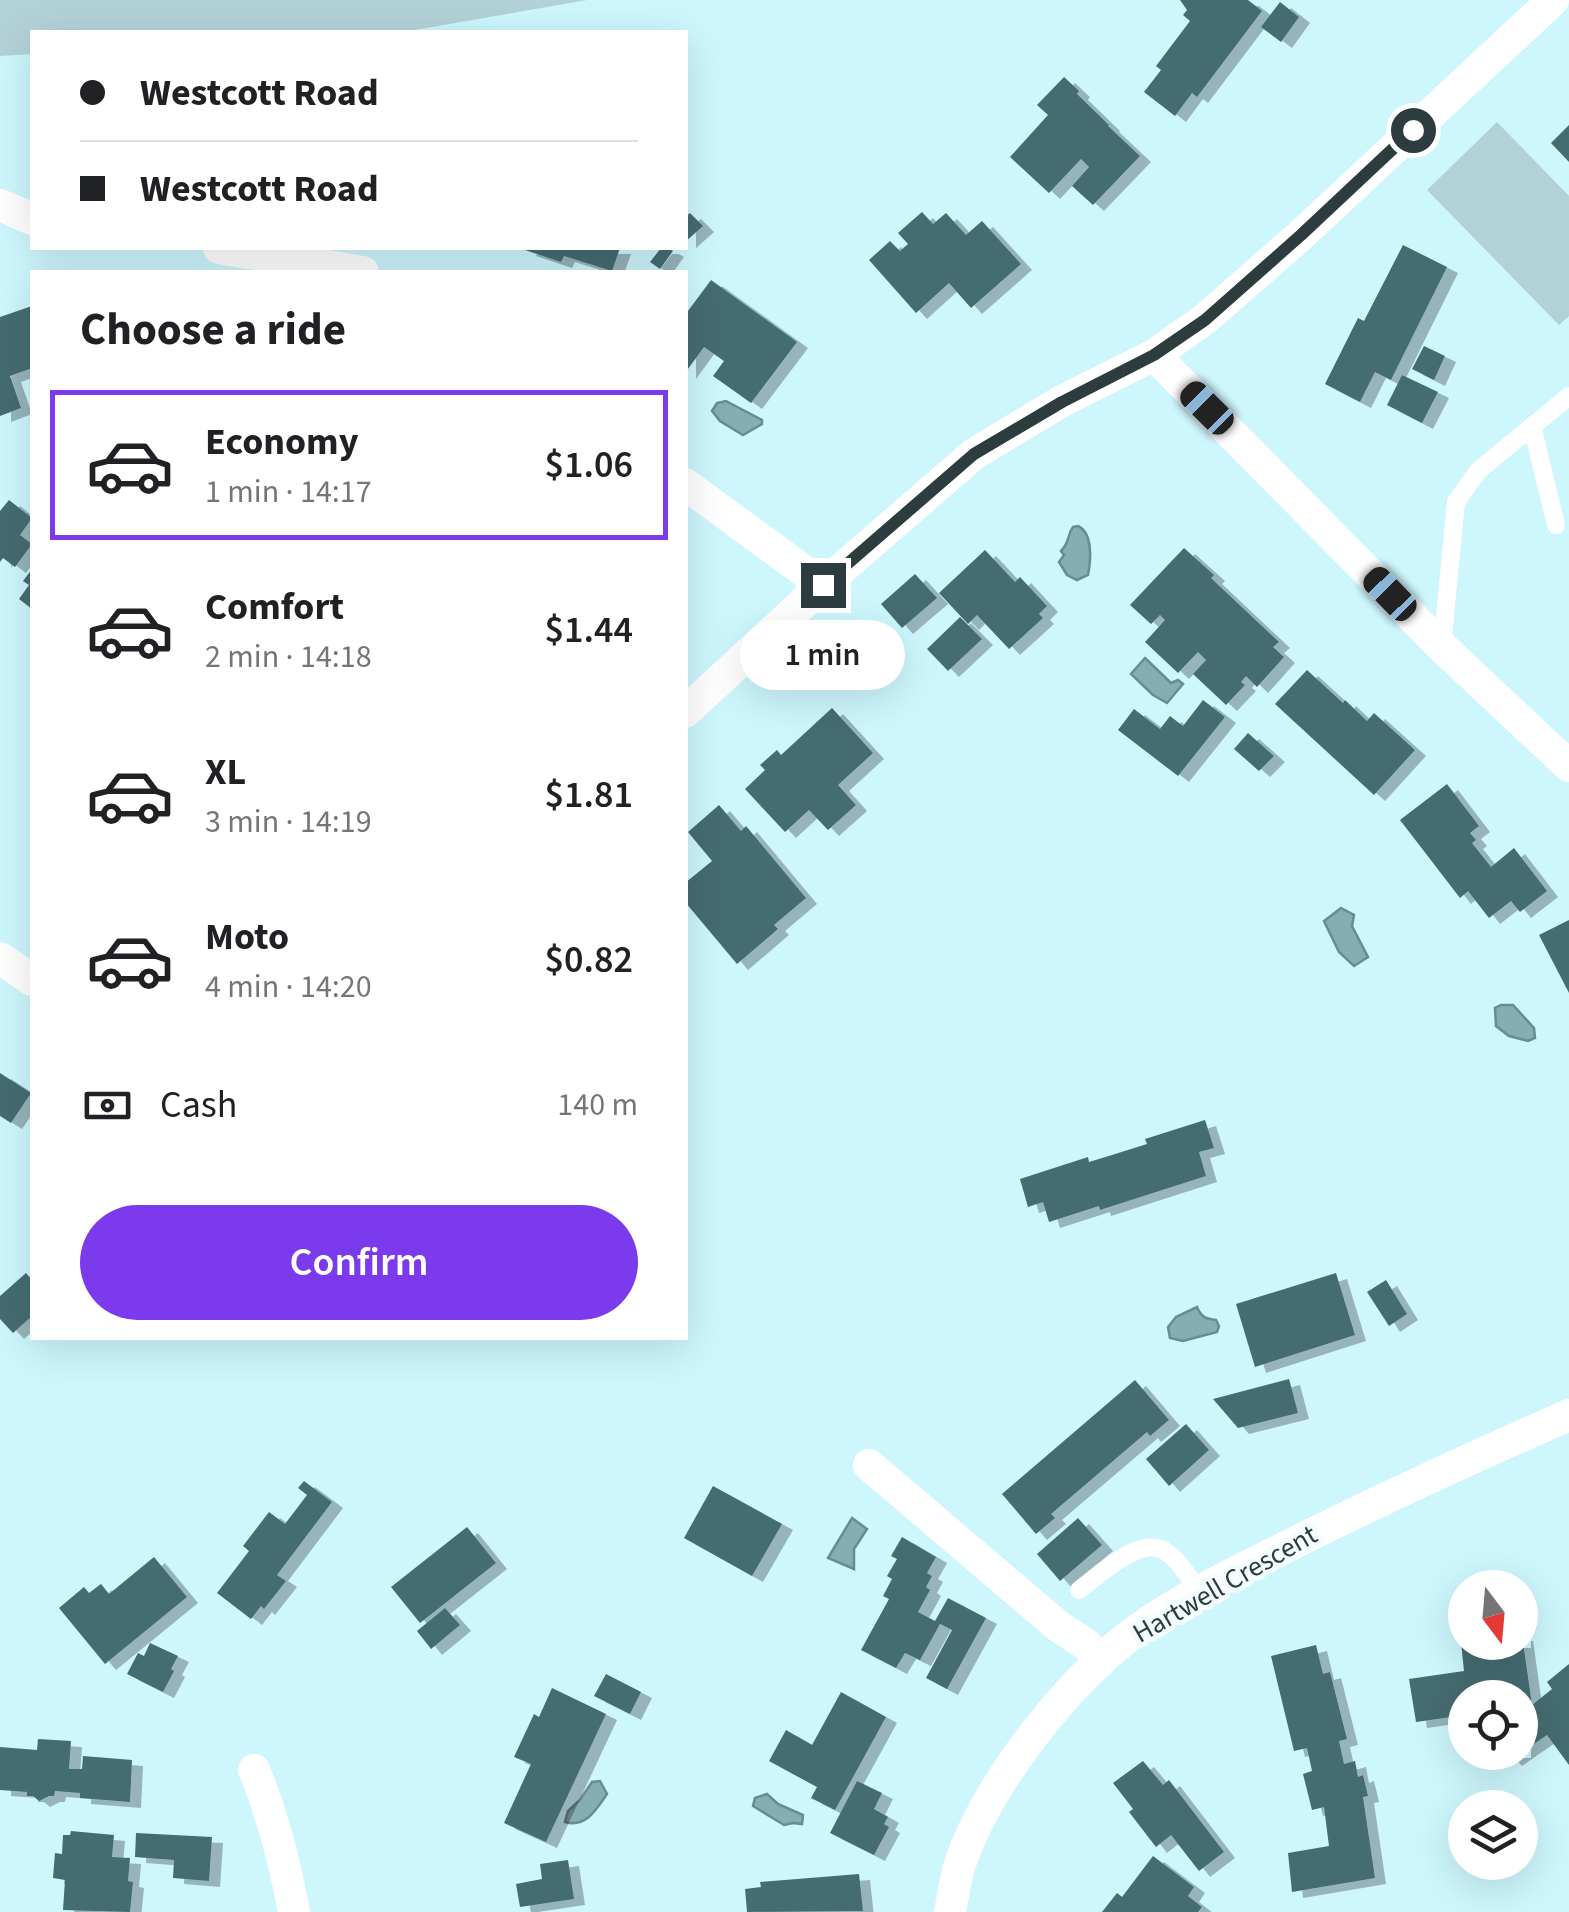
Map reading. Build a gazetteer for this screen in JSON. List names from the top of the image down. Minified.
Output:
{"streets":{"street":["Hartwell Crescent"]},"north":"bottom","page":{"banner":["Westcott Road","Westcott Road"],"heading":"Choose a ride","list":[{"name":"Economy","note":"1 min · 14:17","value":"$1.06"},{"name":"Comfort","note":"2 min · 14:18","value":"$1.44"},{"name":"XL","note":"3 min · 14:19","value":"$1.81"},{"name":"Moto","note":"4 min · 14:20","value":"$0.82"}],"bubble":"1 min","pay":["Cash","140 m"],"buttons":"Confirm"}}
